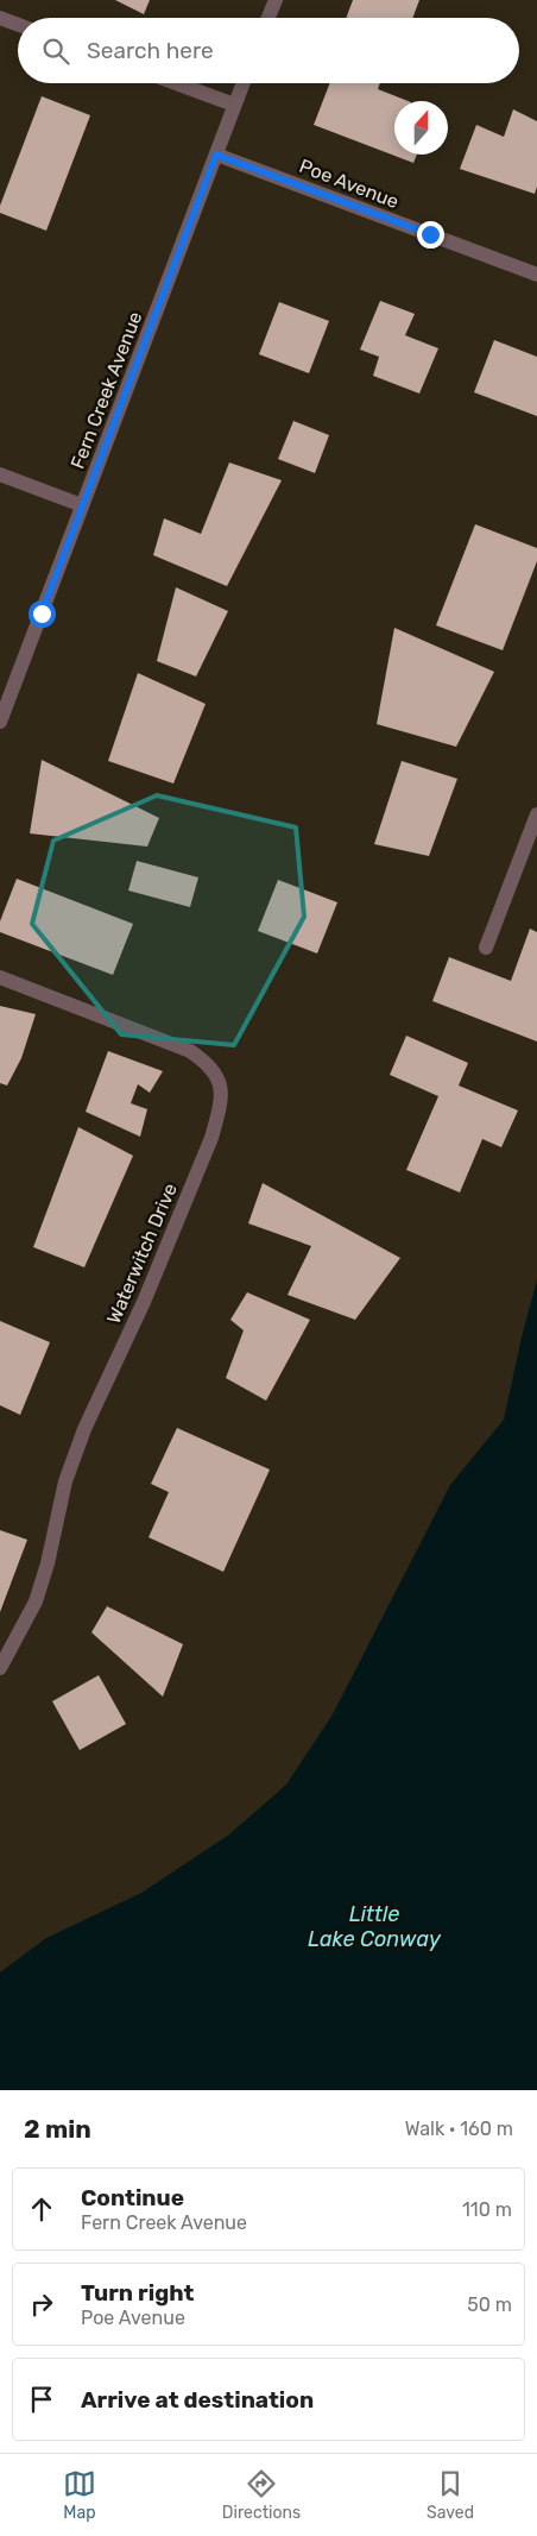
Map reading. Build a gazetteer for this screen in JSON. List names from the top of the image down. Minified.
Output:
{"streets":{"street":["Poe Avenue","Fern Creek Avenue","Waterwitch Drive"]},"crossings":[["Poe Avenue","Fern Creek Avenue"]],"water":["Little Lake Conway"],"north":"top","page":{"search":"Search here","heading":["2 min","Walk · 160 m"],"list":[["Continue","Fern Creek Avenue","110 m"],["Turn right","Poe Avenue","50 m"],"Arrive at destination"],"nav":["Map","Directions","Saved"]}}
